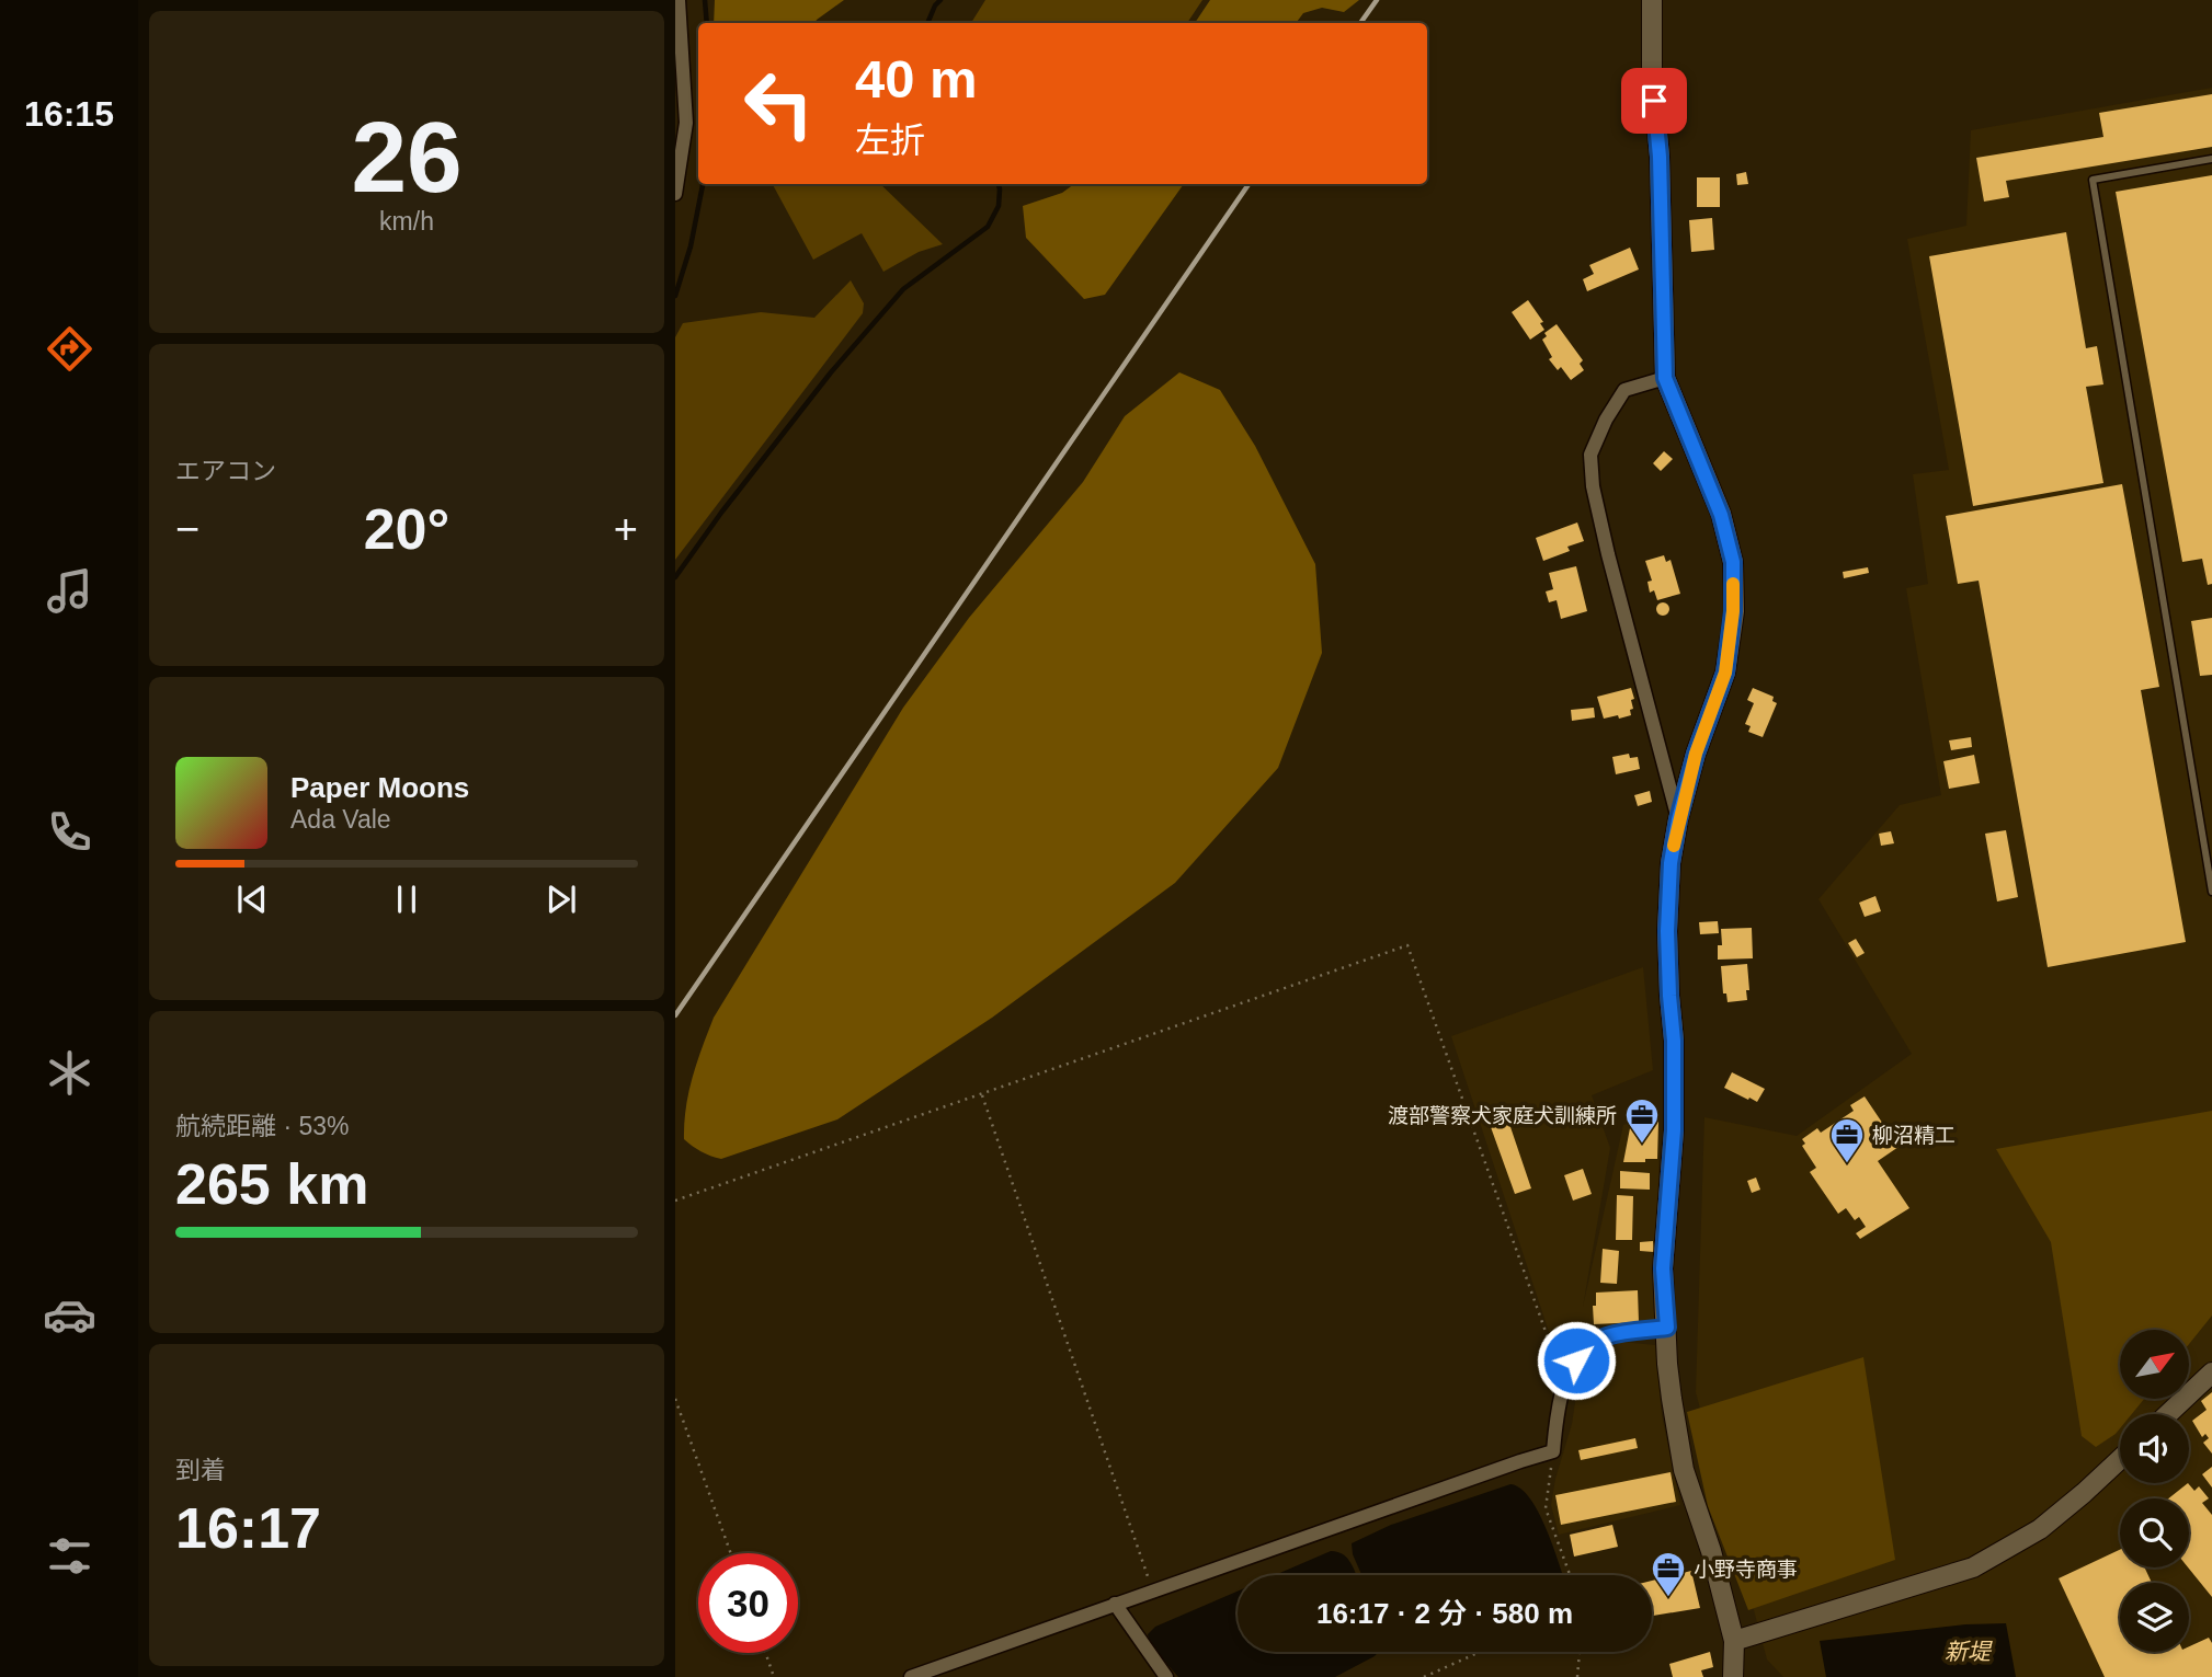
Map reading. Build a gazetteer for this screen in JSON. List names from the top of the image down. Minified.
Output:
{"water":["新堤"],"places":{"office":["渡部警察犬家庭犬訓練所","柳沼精工","小野寺商事"]},"north":"top right","page":{"tabs":"16:15","tile":[["26","km/h"],"エアコン",["航続距離 · 53%","265 km"],["到着","16:17"]],"turn":["40 m","左折"],"heat":["−","20°","+"],"song":["Paper Moons","Ada Vale"],"limit":"30","trip":"16:17 · 2 分 · 580 m"}}
